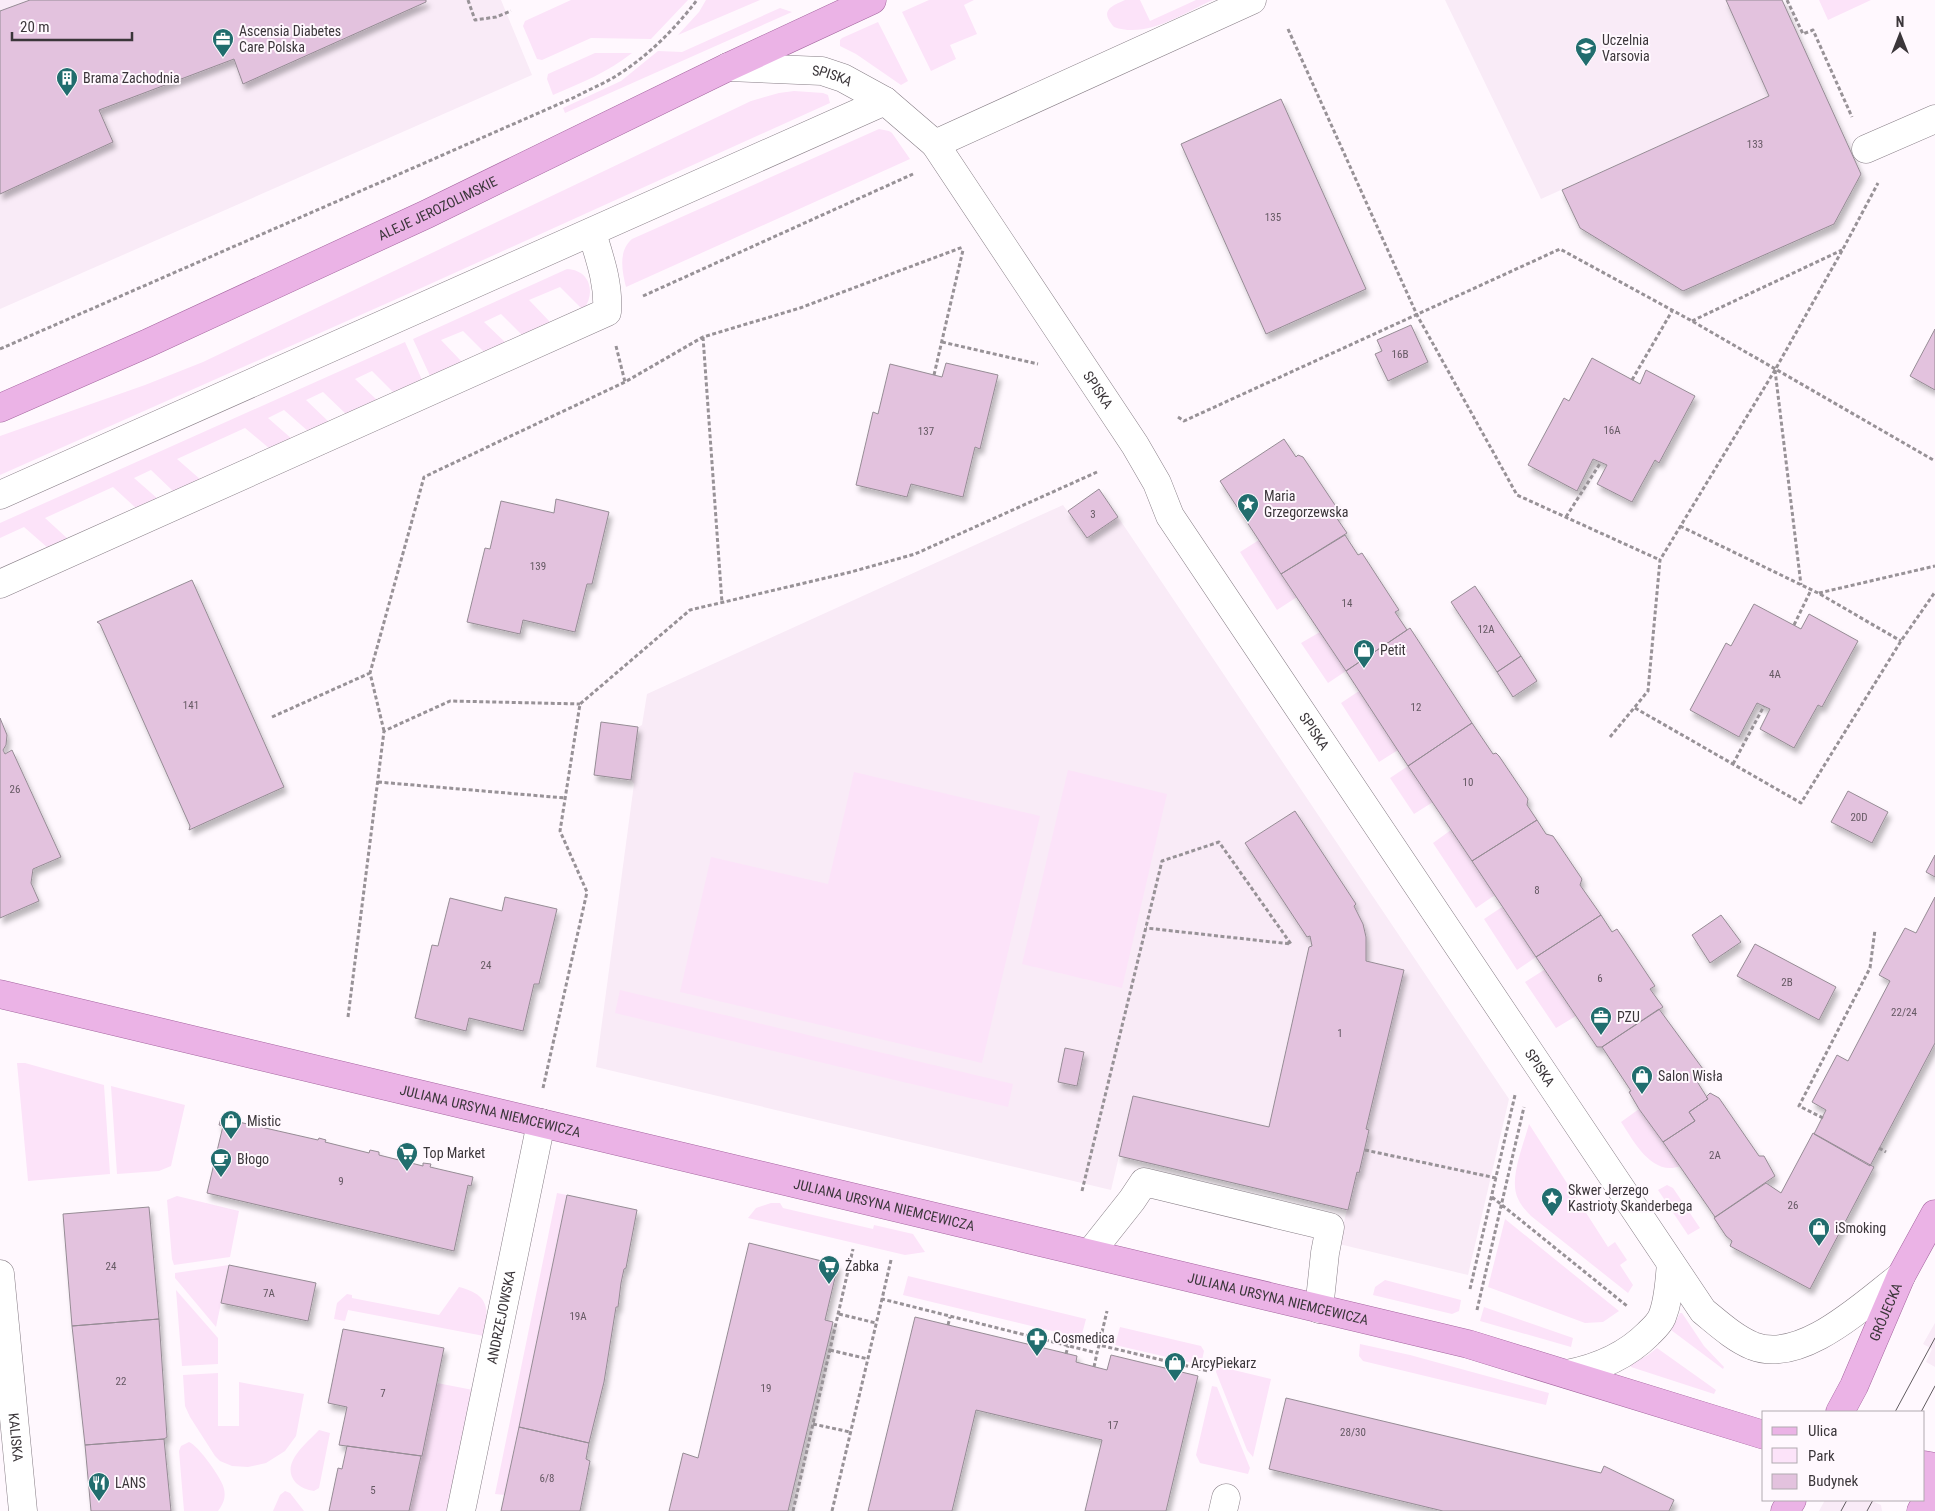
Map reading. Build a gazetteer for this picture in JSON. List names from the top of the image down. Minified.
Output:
{"streets":{"main road":["ALEJE JEROZOLIMSKIE","JULIANA URSYNA NIEMCEWICZA","GRÓJECKA"],"street":["SPISKA","ANDRZEJOWSKA","KALISKA"]},"crossings":[["SPISKA","ALEJE JEROZOLIMSKIE"],["SPISKA","GRÓJECKA"],["JULIANA URSYNA NIEMCEWICZA","ANDRZEJOWSKA"]],"places":{"office":["Ascensia Diabetes Care Polska","PZU"],"school or university":["Uczelnia Varsovia"],"building":["Brama Zachodnia"],"place":["Maria Grzegorzewska","Skwer Jerzego Kastrioty Skanderbega"],"shop":["Petit","Salon Wisła","Mistic","iSmoking","ArcyPiekarz"],"supermarket":["Top Market","Żabka"],"cafe":["Błogo"],"pharmacy":["Cosmedica"],"restaurant":["LANS"]},"house_numbers":["133","135","16B","16A","137","3","139","14","12A","4A","141","12","10","26","20D","8","24","6","2B","22/24","1","2A","9","26","24","7A","19A","22","19","7","17","28/30","6/8","5"],"legend":["Ulica","Park","Budynek"],"scale_bar":"20 m","north":"top"}
